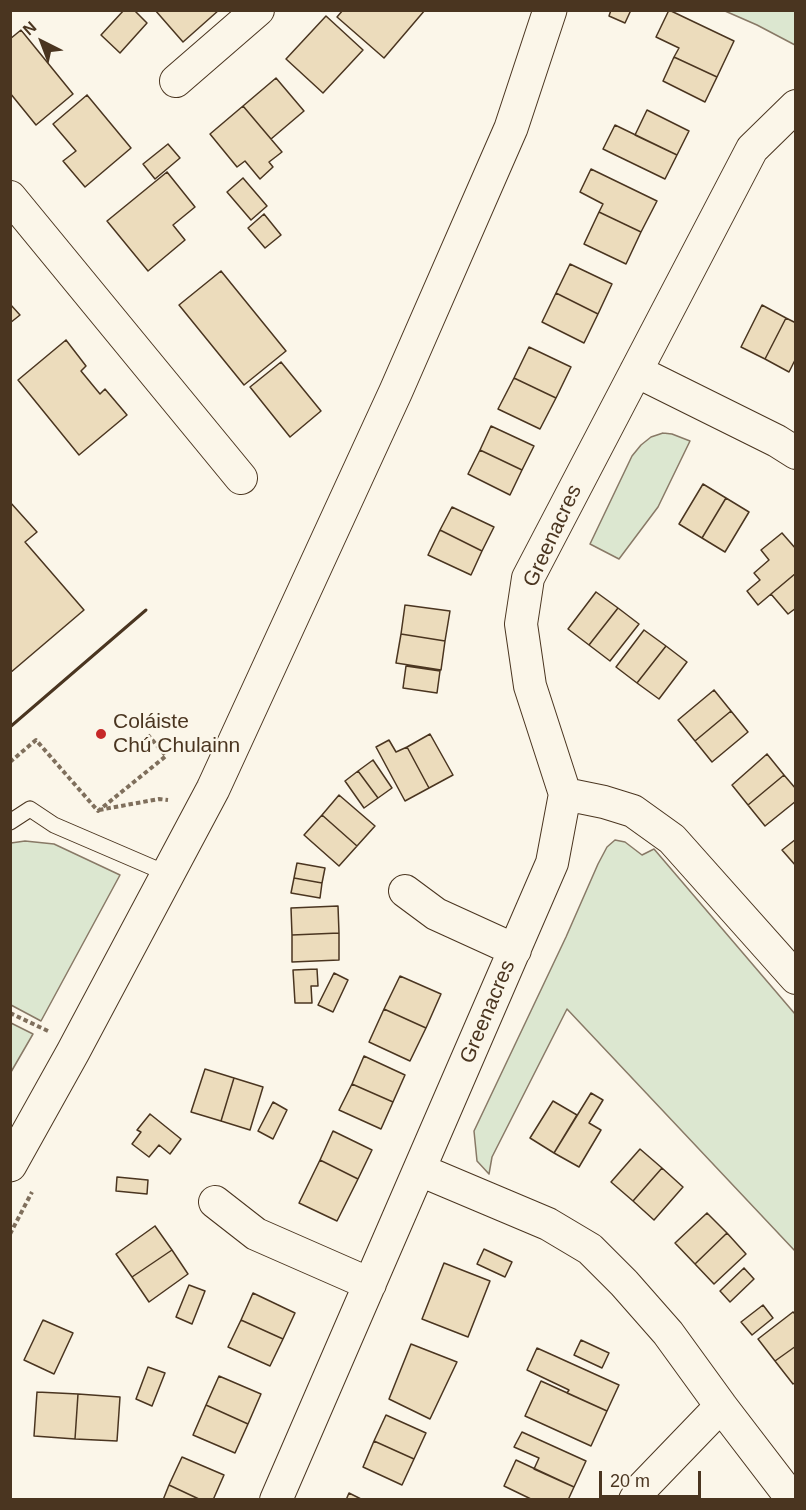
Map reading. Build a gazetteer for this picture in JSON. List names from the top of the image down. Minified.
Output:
{"streets":{"street":["Greenacres"]},"places":["Coláiste Chú Chulainn"],"scale_bar":"20 m","north":"top left"}
